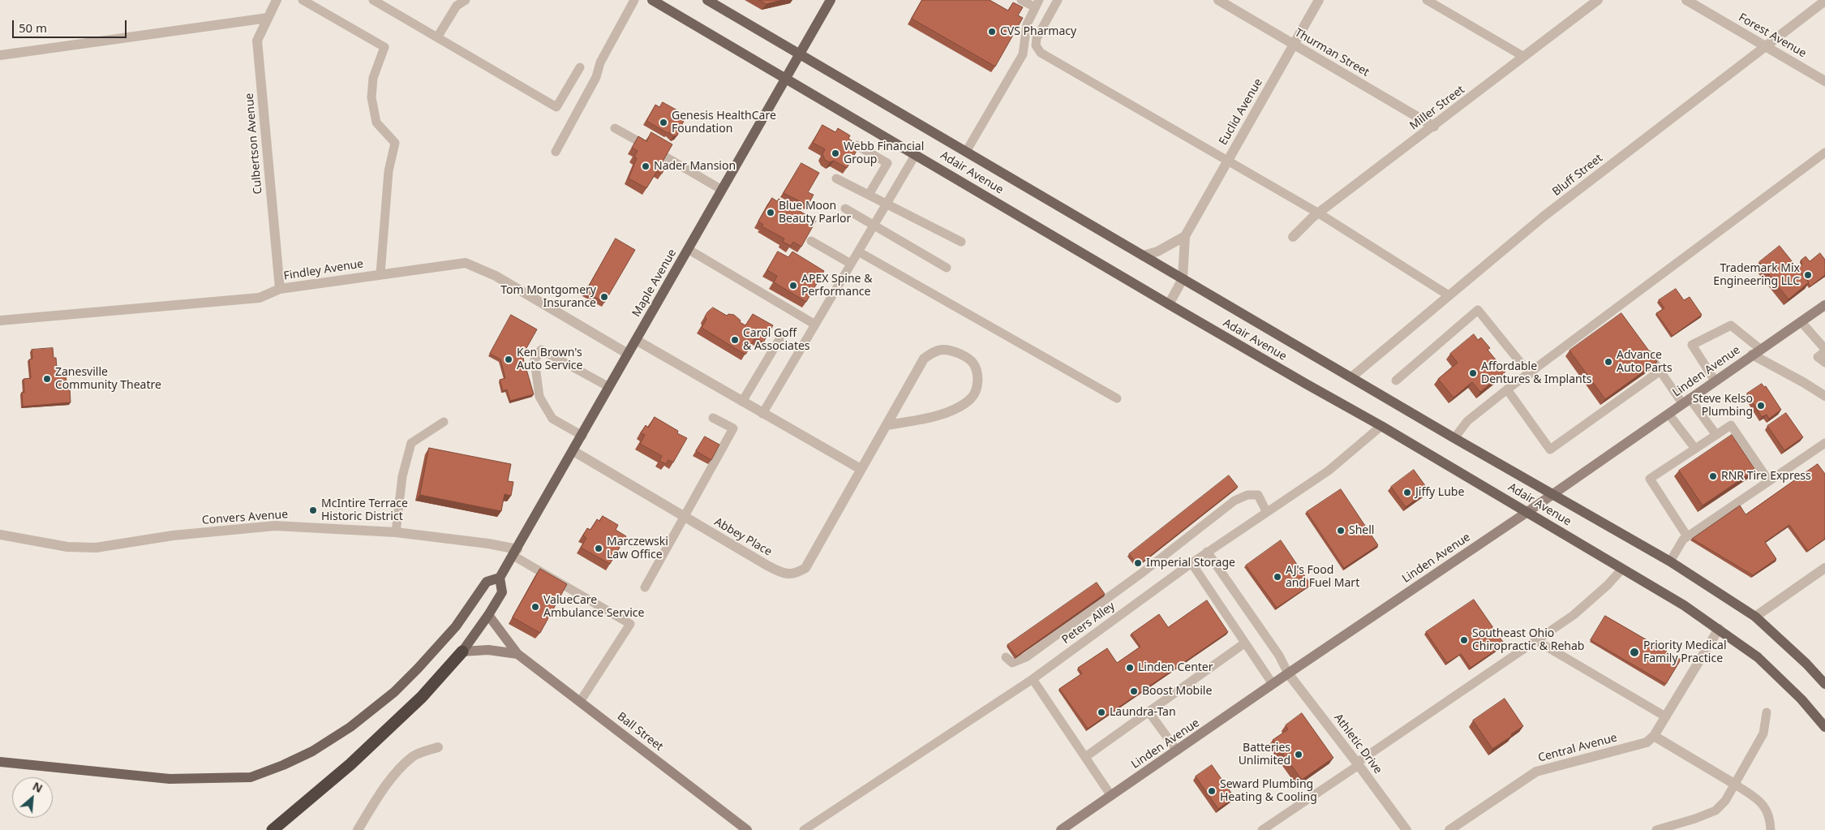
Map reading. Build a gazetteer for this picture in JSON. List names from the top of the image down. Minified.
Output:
{"streets":{"main road":["Adair Avenue","Maple Avenue"],"street":["Forest Avenue","Thurman Street","Miller Street","Euclid Avenue","Culbertson Avenue","Bluff Street","Findley Avenue","Linden Avenue","Convers Avenue","Abbey Place","Ball Street","Athletic Drive","Central Avenue"],"lane":["Peters Alley"]},"crossings":[["Forest Avenue","Bluff Street"],["Thurman Street","Miller Street"],["Thurman Street","Euclid Avenue"],["Euclid Avenue","Adair Avenue"],["Culbertson Avenue","Findley Avenue"],["Adair Avenue","Bluff Street"],["Adair Avenue","Maple Avenue"],["Adair Avenue","Linden Avenue"],["Adair Avenue","Peters Alley"],["Findley Avenue","Maple Avenue"],["Maple Avenue","Convers Avenue"],["Maple Avenue","Abbey Place"],["Linden Avenue","Athletic Drive"]],"places":["CVS Pharmacy","Genesis HealthCare Foundation","Webb Financial Group","Nader Mansion","Blue Moon Beauty Parlor","Trademark Mix Engineering LLC","APEX Spine & Performance","Tom Montgomery Insurance","Carol Goff & Associates","Ken Brown's Auto Service","Advance Auto Parts","Affordable Dentures & Implants","Zanesville Community Theatre","Steve Kelso Plumbing","RNR Tire Express","Jiffy Lube","McIntire Terrace Historic District","Shell","Marczewski Law Office","Imperial Storage","AJ's Food and Fuel Mart","ValueCare Ambulance Service","Southeast Ohio Chiropractic & Rehab","Priority Medical Family Practice","Linden Center","Boost Mobile","Laundra-Tan","Batteries Unlimited","Seward Plumbing Heating & Cooling"],"scale_bar":"50 m","north":"top right"}
